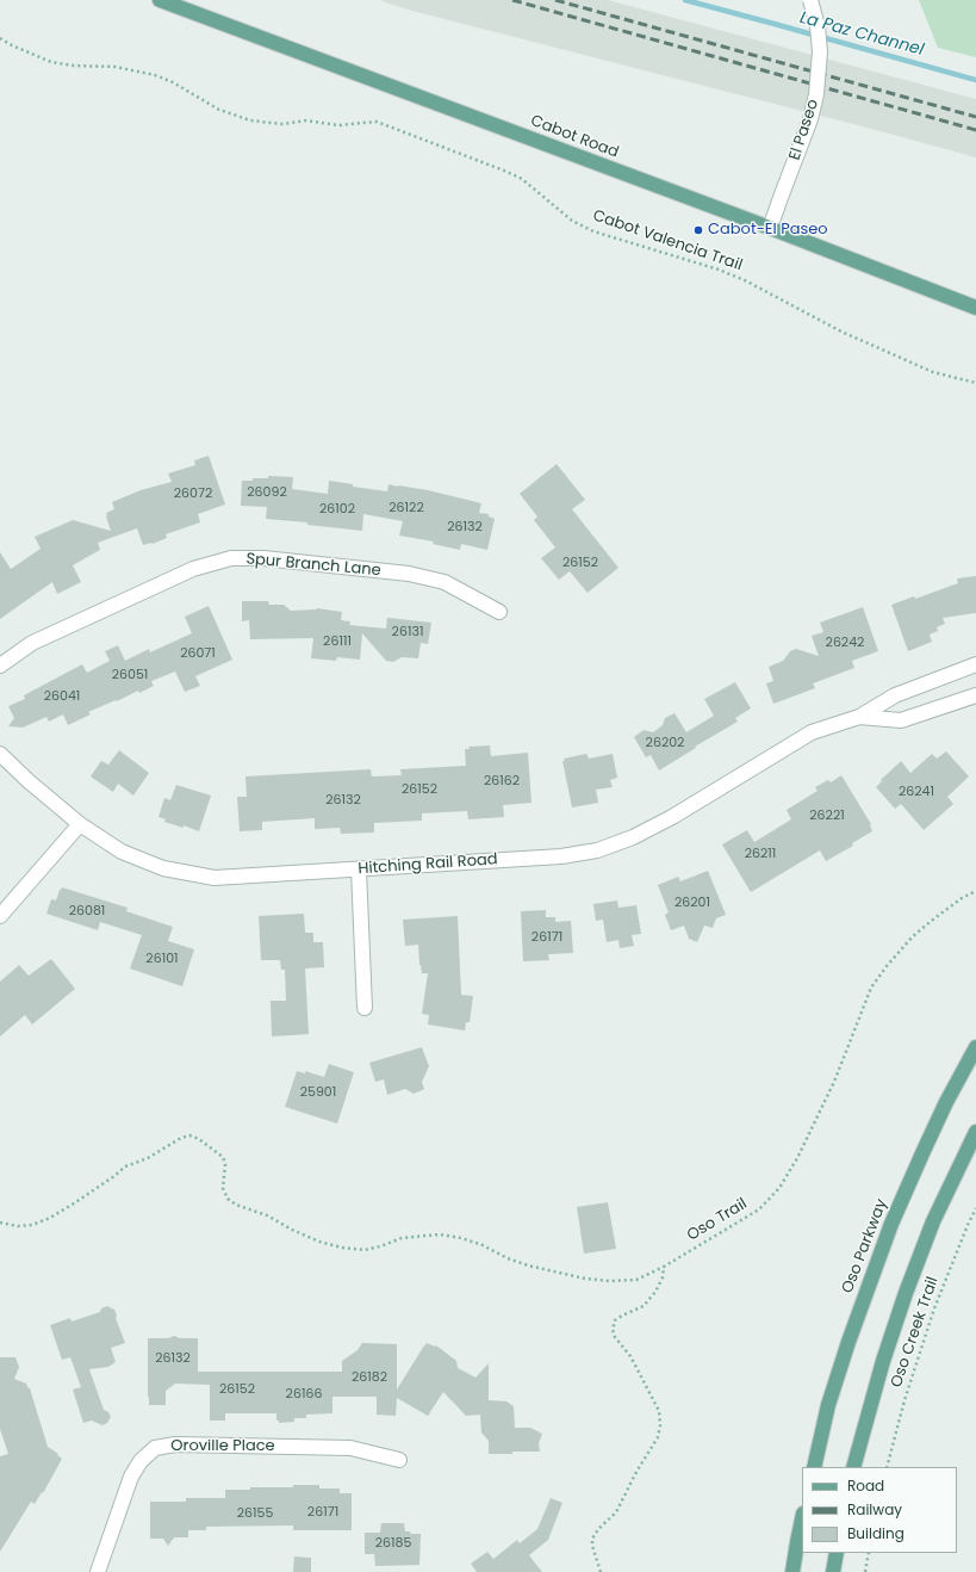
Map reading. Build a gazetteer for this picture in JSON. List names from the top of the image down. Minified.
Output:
{"streets":{"main road":["Cabot Road","Oso Parkway"],"street":["El Paseo","Spur Branch Lane","Hitching Rail Road","Oroville Place"],"path":["Cabot Valencia Trail","Oso Trail","Oso Creek Trail"]},"crossings":[["El Paseo","Cabot Road"]],"water":["La Paz Channel"],"places":["Cabot-El Paseo"],"house_numbers":["26092","26072","26122","26102","26132","26152","26131","26111","26242","26071","26051","26041","26202","26162","26152","26241","26132","26221","26211","26201","26081","26171","26101","25901","26132","26182","26152","26166","26171","26155","26185"],"legend":["Road","Railway","Building"]}
